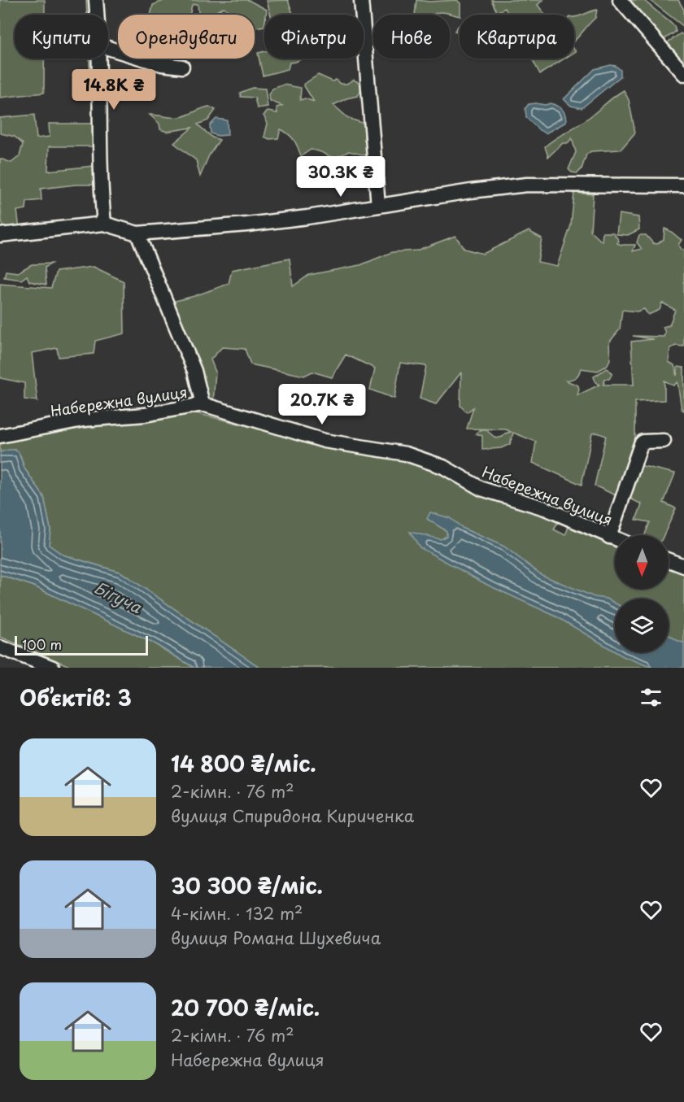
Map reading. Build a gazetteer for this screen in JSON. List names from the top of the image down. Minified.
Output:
{"streets":{"street":["Набережна вулиця"]},"water":["Бігуча"],"scale_bar":"100 m","north":"bottom","page":{"chip":["Купити","Орендувати","Фільтри","Нове","Квартира"],"price":["14.8K ₴","30.3K ₴","20.7K ₴"],"scale":"100 m","heading":"Об’єктів: 3","list":[{"name":"14 800 ₴/міс.","note":"2-кімн. · 76 m² · вулиця Спиридона Кириченка"},{"name":"30 300 ₴/міс.","note":"4-кімн. · 132 m² · вулиця Романа Шухевича"},{"name":"20 700 ₴/міс.","note":"2-кімн. · 76 m² · Набережна вулиця"}]}}
